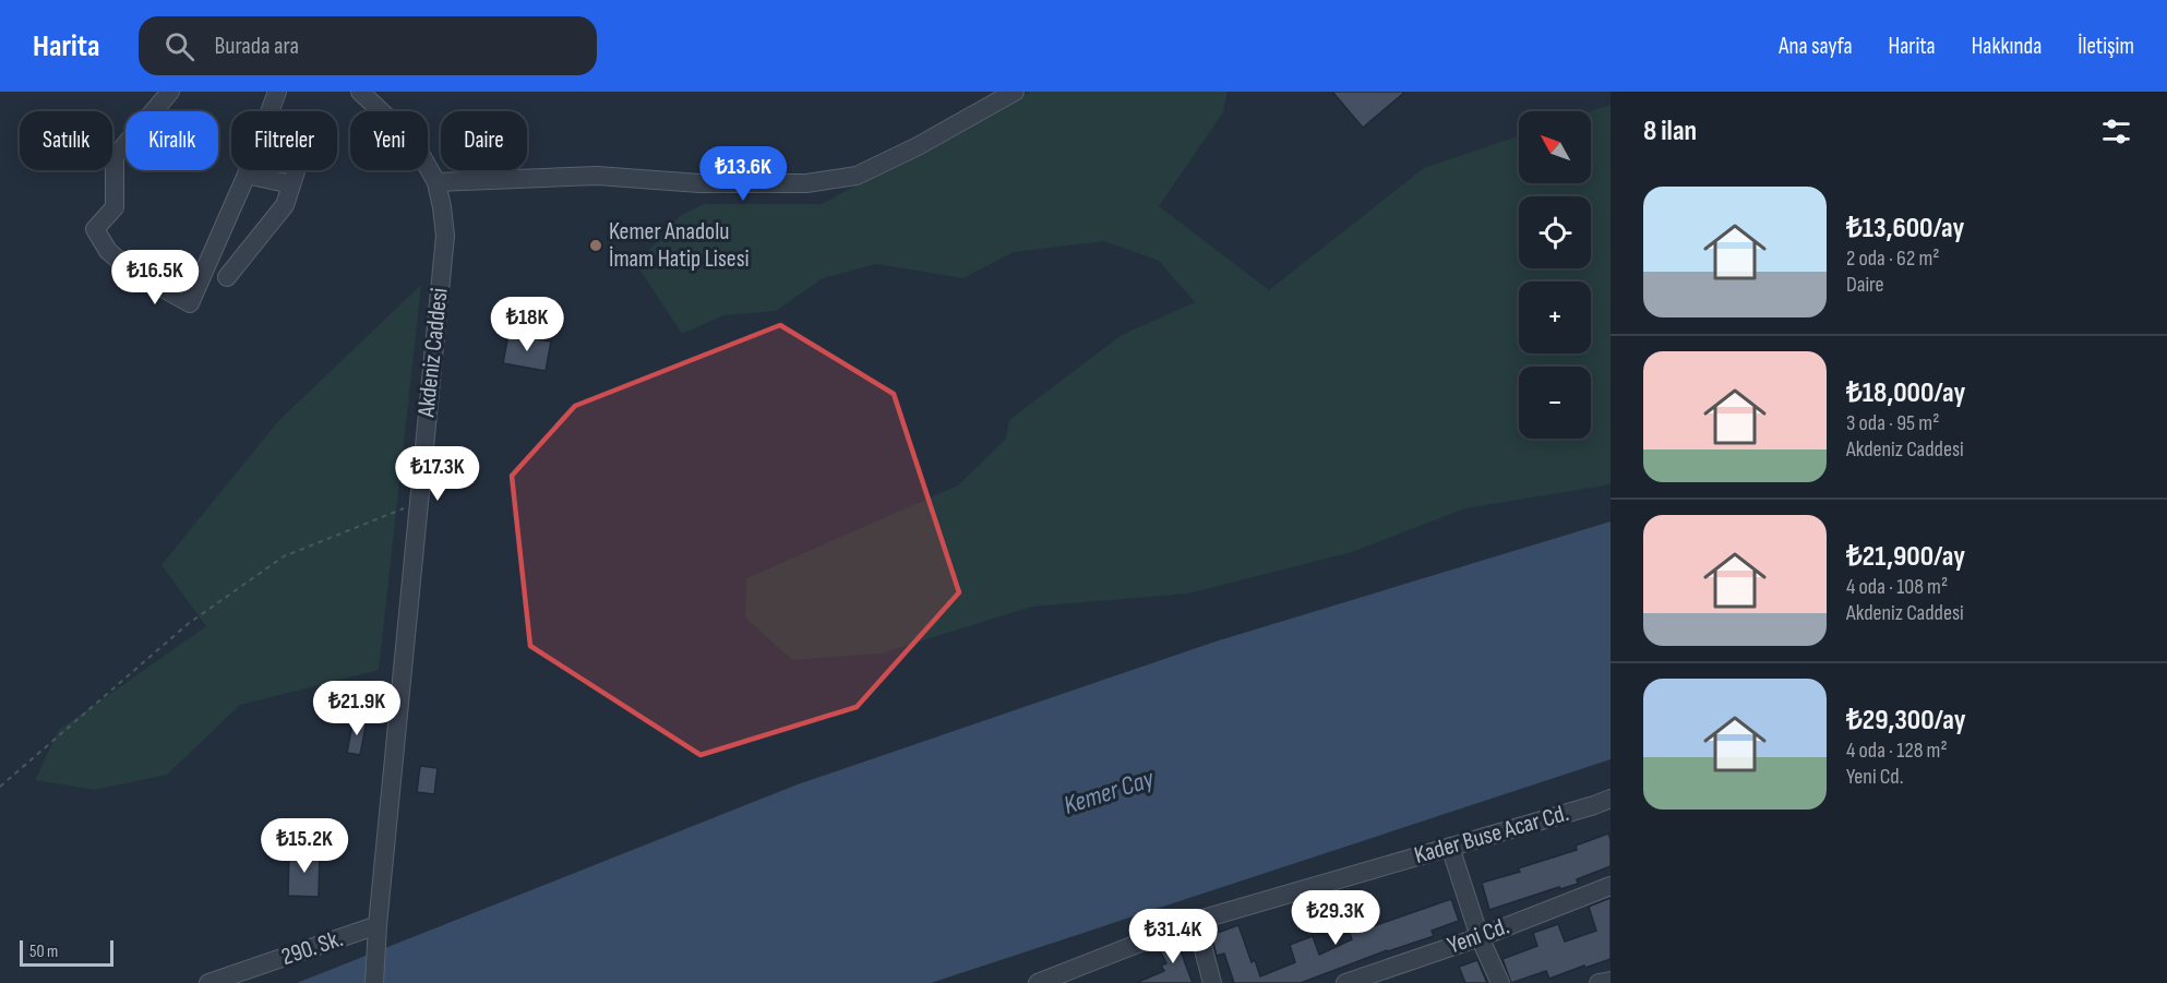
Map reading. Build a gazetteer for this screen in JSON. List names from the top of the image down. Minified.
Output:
{"streets":{"street":["Akdeniz Caddesi","Kader Buse Acar Cd.","Yeni Cd.","290. Sk."]},"crossings":[["Akdeniz Caddesi","290. Sk."]],"water":["Kemer Cay"],"places":["Kemer Anadolu İmam Hatip Lisesi"],"scale_bar":"50 m","north":"top left","page":{"header":"Harita","search":"Burada ara","nav":["Ana sayfa","Harita","Hakkında","İletişim"],"heading":"8 ilan","map_buttons":["+","−"],"chip":["Satılık","Kiralık","Filtreler","Yeni","Daire"],"price":["₺13.6K","₺16.5K","₺18K","₺17.3K","₺21.9K","₺15.2K","₺29.3K","₺31.4K"],"list":[{"name":"₺13,600/ay","note":"2 oda · 62 m² · Daire"},{"name":"₺18,000/ay","note":"3 oda · 95 m² · Akdeniz Caddesi"},{"name":"₺21,900/ay","note":"4 oda · 108 m² · Akdeniz Caddesi"},{"name":"₺29,300/ay","note":"4 oda · 128 m² · Yeni Cd."}],"scale":"50 m"}}
